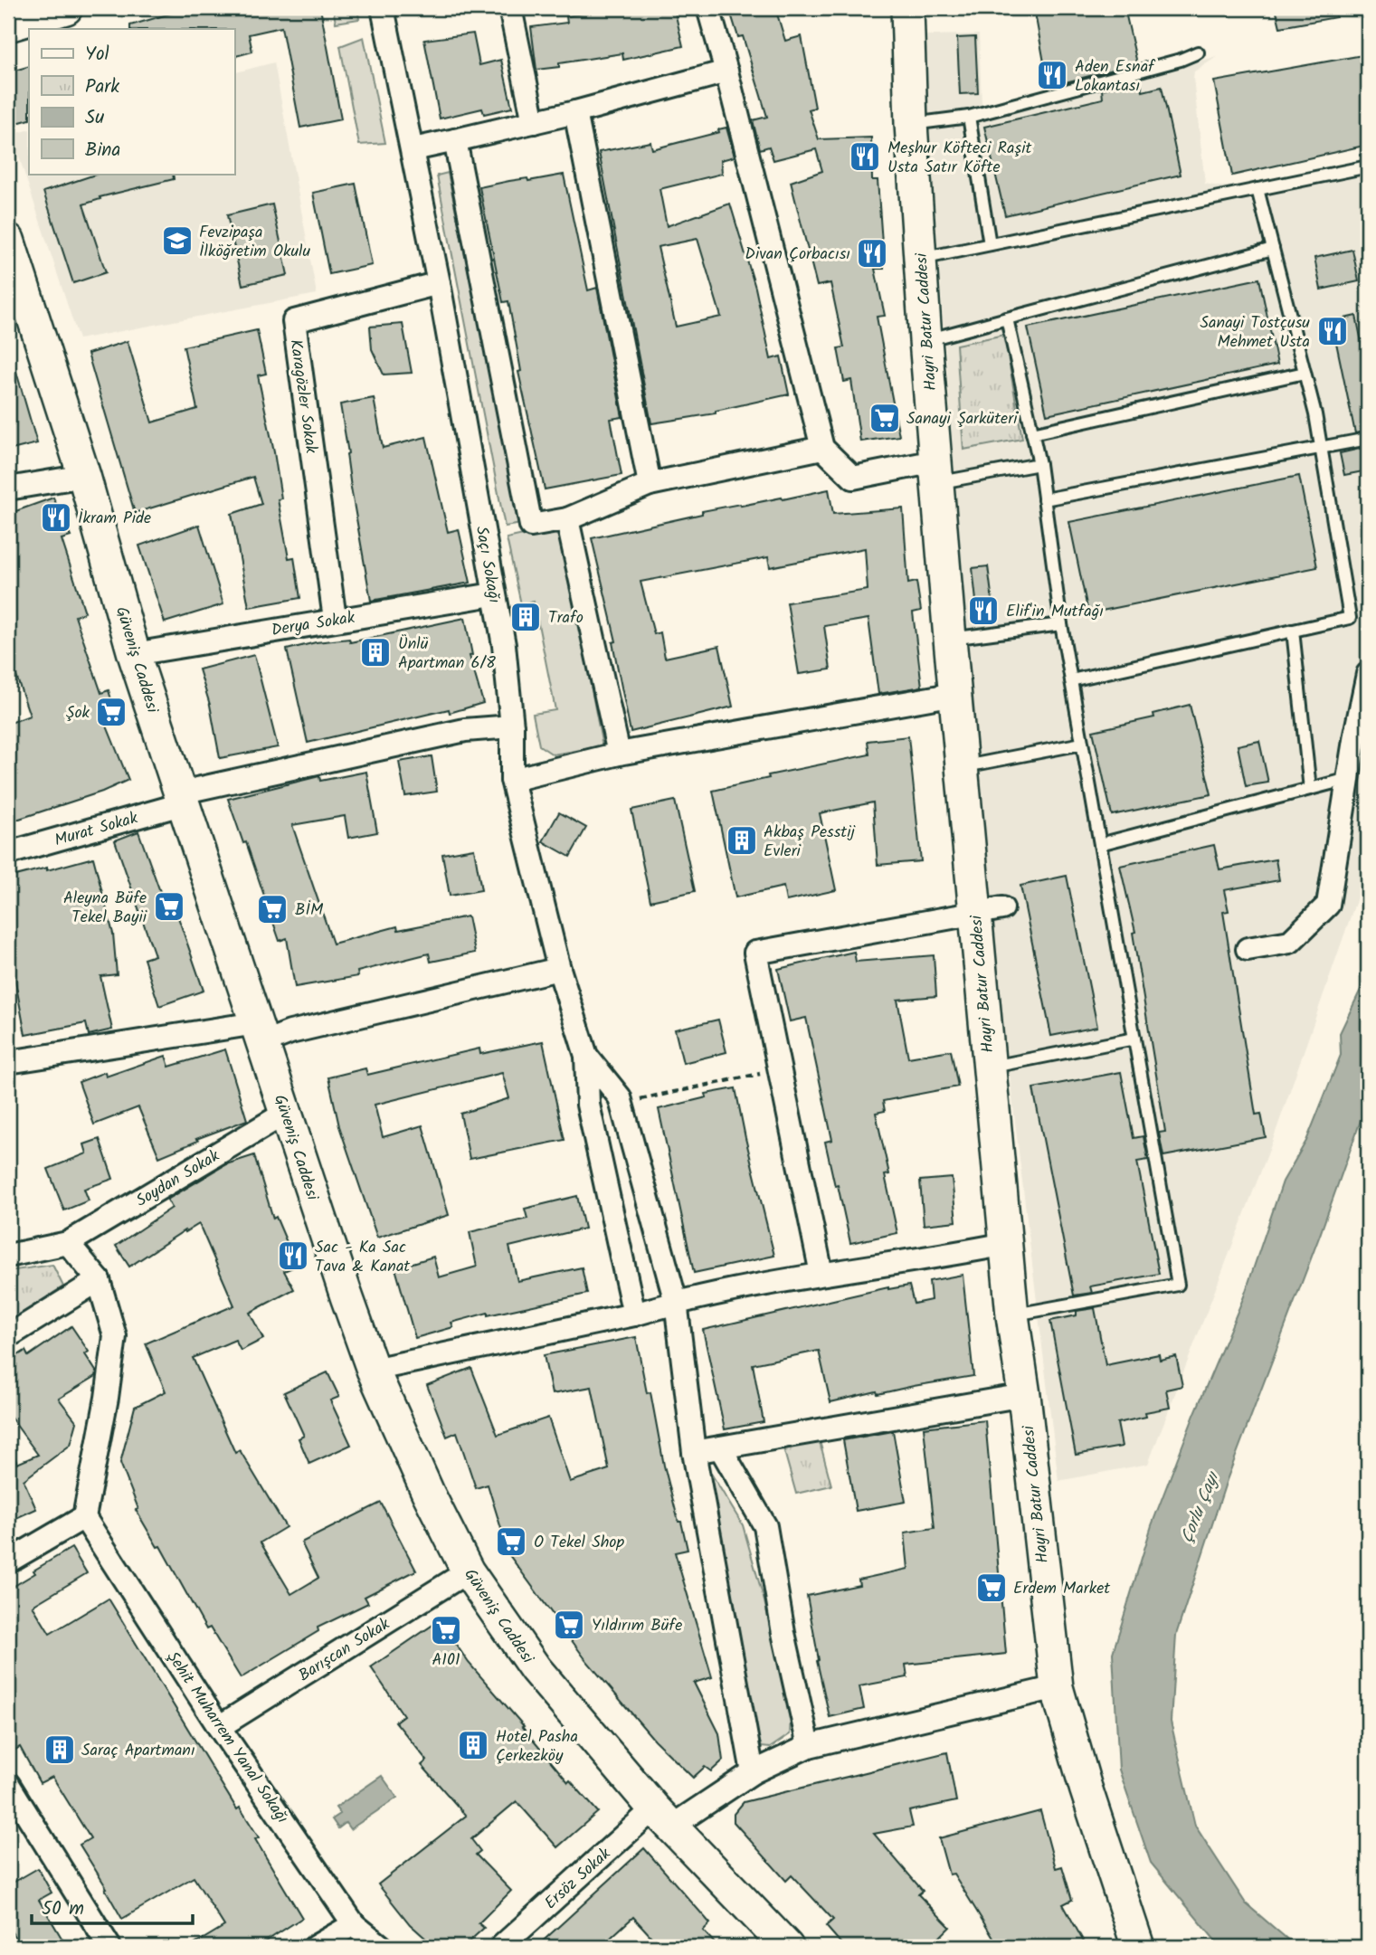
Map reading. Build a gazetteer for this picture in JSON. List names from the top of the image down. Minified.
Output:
{"streets":{"main road":["Hayri Batur Caddesi","Güveniş Caddesi"],"street":["Karagözler Sokak","Saçı Sokağı","Derya Sokak","Murat Sokak","Soydan Sokak","Barışcan Sokak","Şehit Muharrem Yanal Sokağı","Ersöz Sokak"]},"crossings":[["Hayri Batur Caddesi","Ersöz Sokak"],["Karagözler Sokak","Saçı Sokağı"],["Karagözler Sokak","Derya Sokak"],["Saçı Sokağı","Derya Sokak"],["Saçı Sokağı","Murat Sokak"],["Derya Sokak","Güveniş Caddesi"],["Güveniş Caddesi","Murat Sokak"],["Güveniş Caddesi","Soydan Sokak"],["Güveniş Caddesi","Barışcan Sokak"],["Güveniş Caddesi","Ersöz Sokak"],["Barışcan Sokak","Şehit Muharrem Yanal Sokağı"]],"water":["Çorlu Çayı"],"places":{"restaurant":["Aden Esnaf Lokantası","Meşhur Köfteci Raşit Usta Satır Köfte","Divan Çorbacısı","Sanayi Tostçusu Mehmet Usta","İkram Pide","Elif'in Mutfağı","Sac - Ka Sac Tava & Kanat"],"school or university":["Fevzipaşa İlköğretim Okulu"],"supermarket":["Sanayi Şarküteri","Şok","Aleyna Büfe Tekel Bayii","BİM","O Tekel Shop","Erdem Market","Yıldırım Büfe","A101"],"building":["Trafo","Ünlü Apartman 6/8","Akbaş Pesstij Evleri","Hotel Pasha Çerkezköy","Saraç Apartmanı"]},"legend":["Yol","Park","Su","Bina"],"scale_bar":"50 m"}
